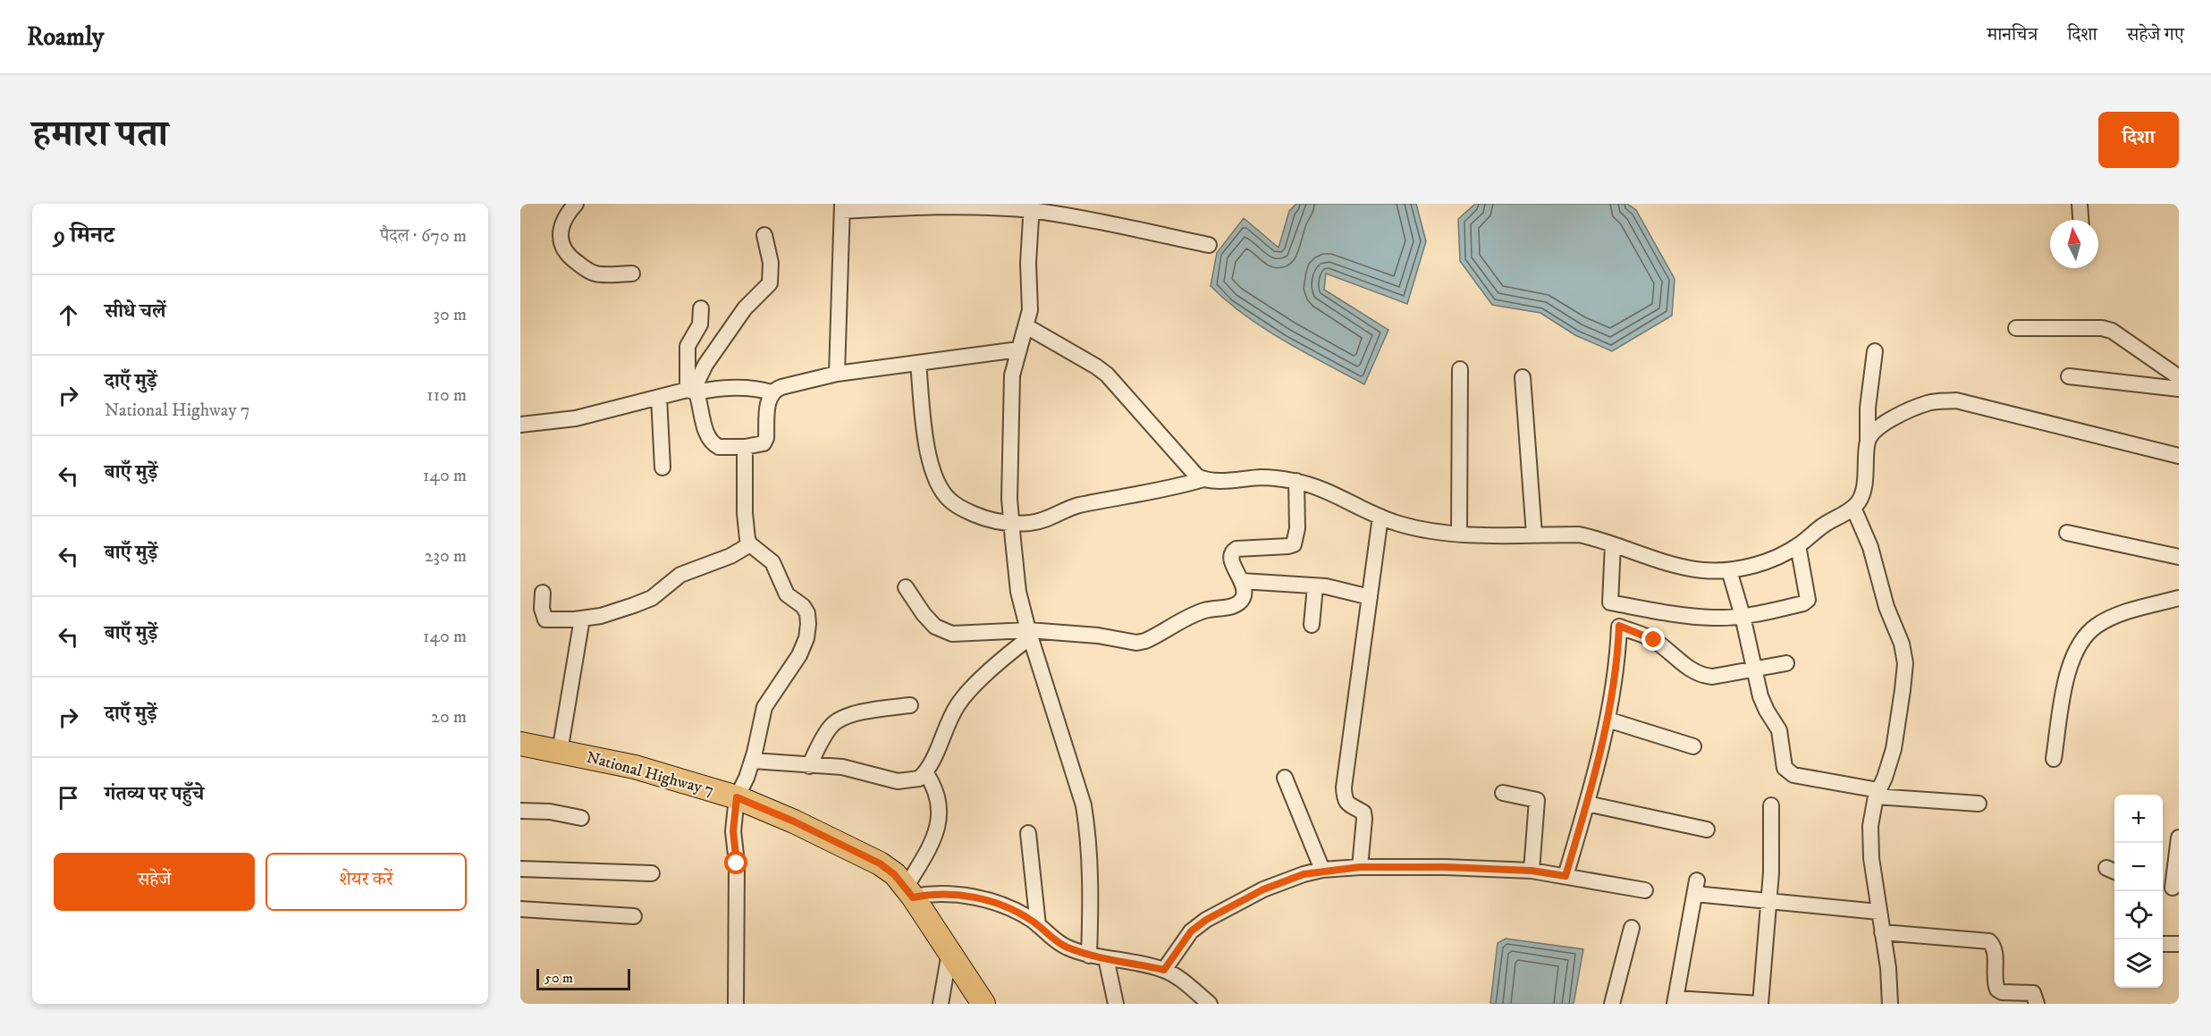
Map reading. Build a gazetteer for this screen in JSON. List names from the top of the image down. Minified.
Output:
{"streets":{"main road":["National Highway 7"]},"scale_bar":"50 m","north":"top","page":{"header":"Roamly","nav":["मानचित्र","दिशा","सहेजे गए"],"title":"हमारा पता","buttons":["दिशा",["सहेजें","शेयर करें"]],"heading":["9 मिनट","पैदल · 670 m"],"list":[["सीधे चलें","30 m"],["दाएँ मुड़ें","National Highway 7","110 m"],["बाएँ मुड़ें","140 m"],["बाएँ मुड़ें","230 m"],["बाएँ मुड़ें","140 m"],["दाएँ मुड़ें","20 m"],"गंतव्य पर पहुँचे"],"map_buttons":["+","−"],"scale":"50 m"}}
